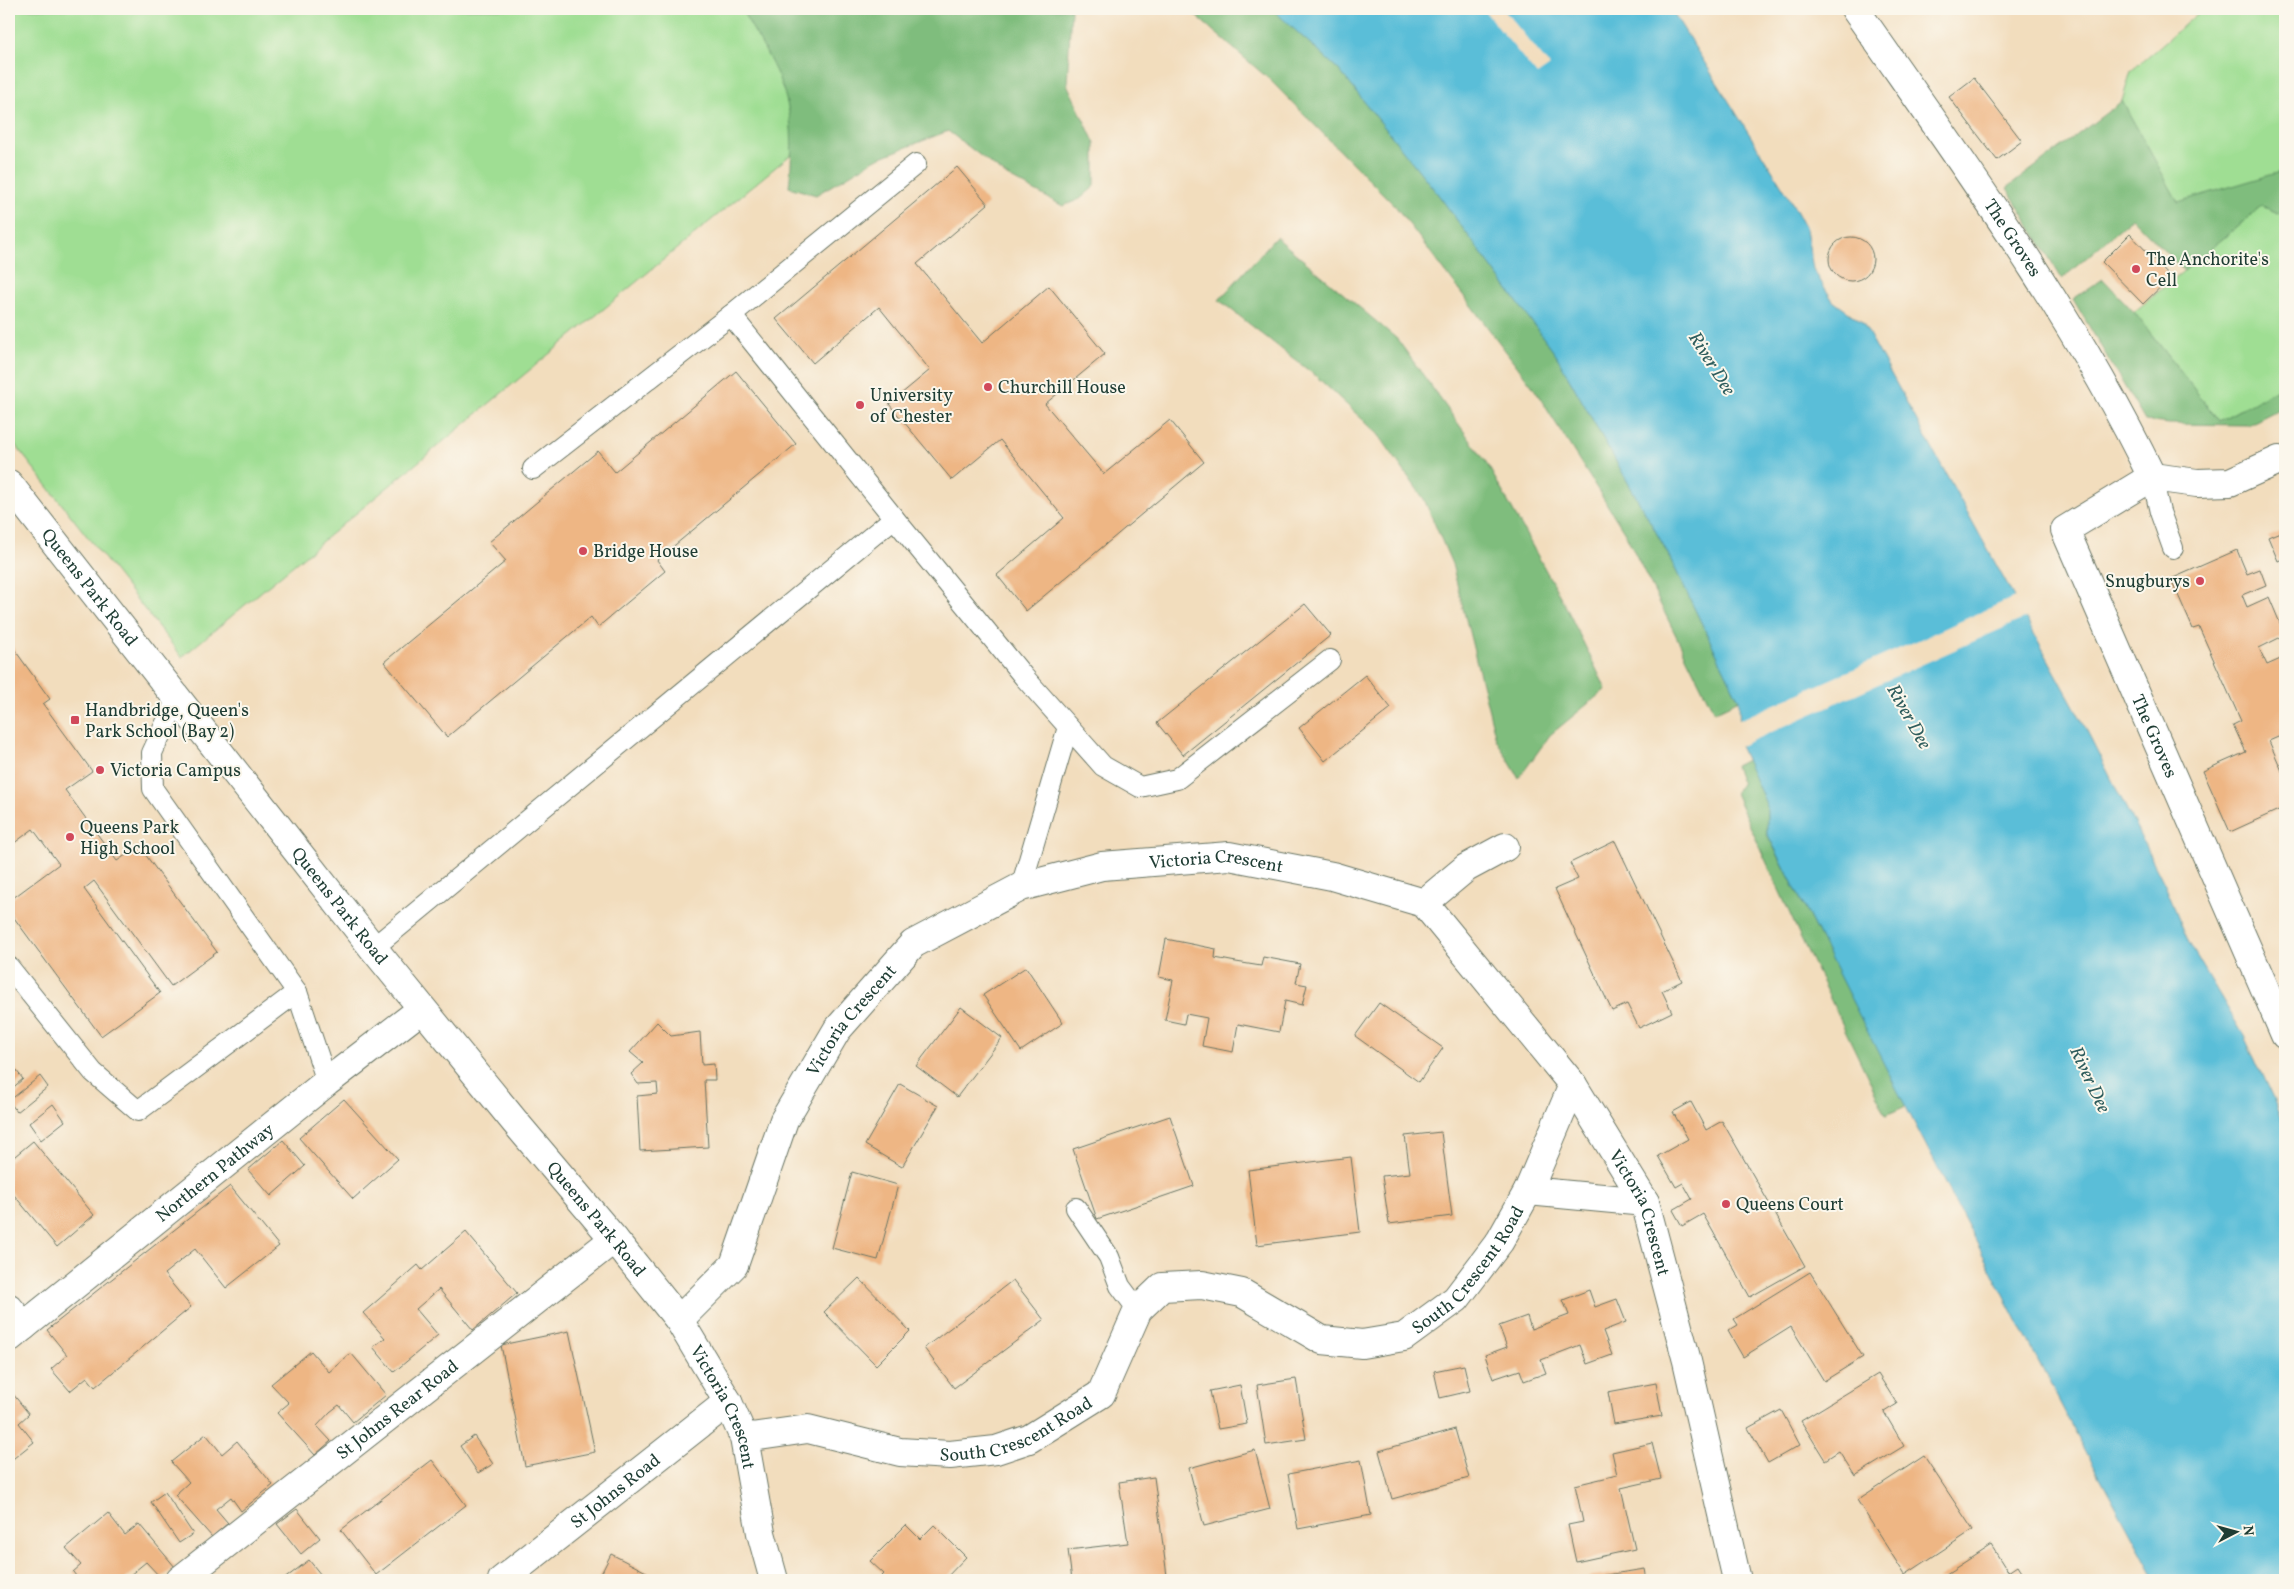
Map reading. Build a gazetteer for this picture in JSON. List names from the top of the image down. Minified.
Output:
{"streets":{"street":["The Groves","Queens Park Road","Victoria Crescent","Northern Pathway","South Crescent Road","St Johns Rear Road","St Johns Road"]},"crossings":[["Queens Park Road","Victoria Crescent"],["Queens Park Road","Northern Pathway"],["Queens Park Road","St Johns Rear Road"],["Victoria Crescent","South Crescent Road"],["Victoria Crescent","St Johns Road"]],"water":["River Dee"],"places":{"other":["The Anchorite's Cell","Churchill House","University of Chester","Bridge House","Snugburys","Victoria Campus","Queens Park High School","Queens Court"],"transit":["Handbridge, Queen's Park School (Bay 2)"]},"north":"right"}
